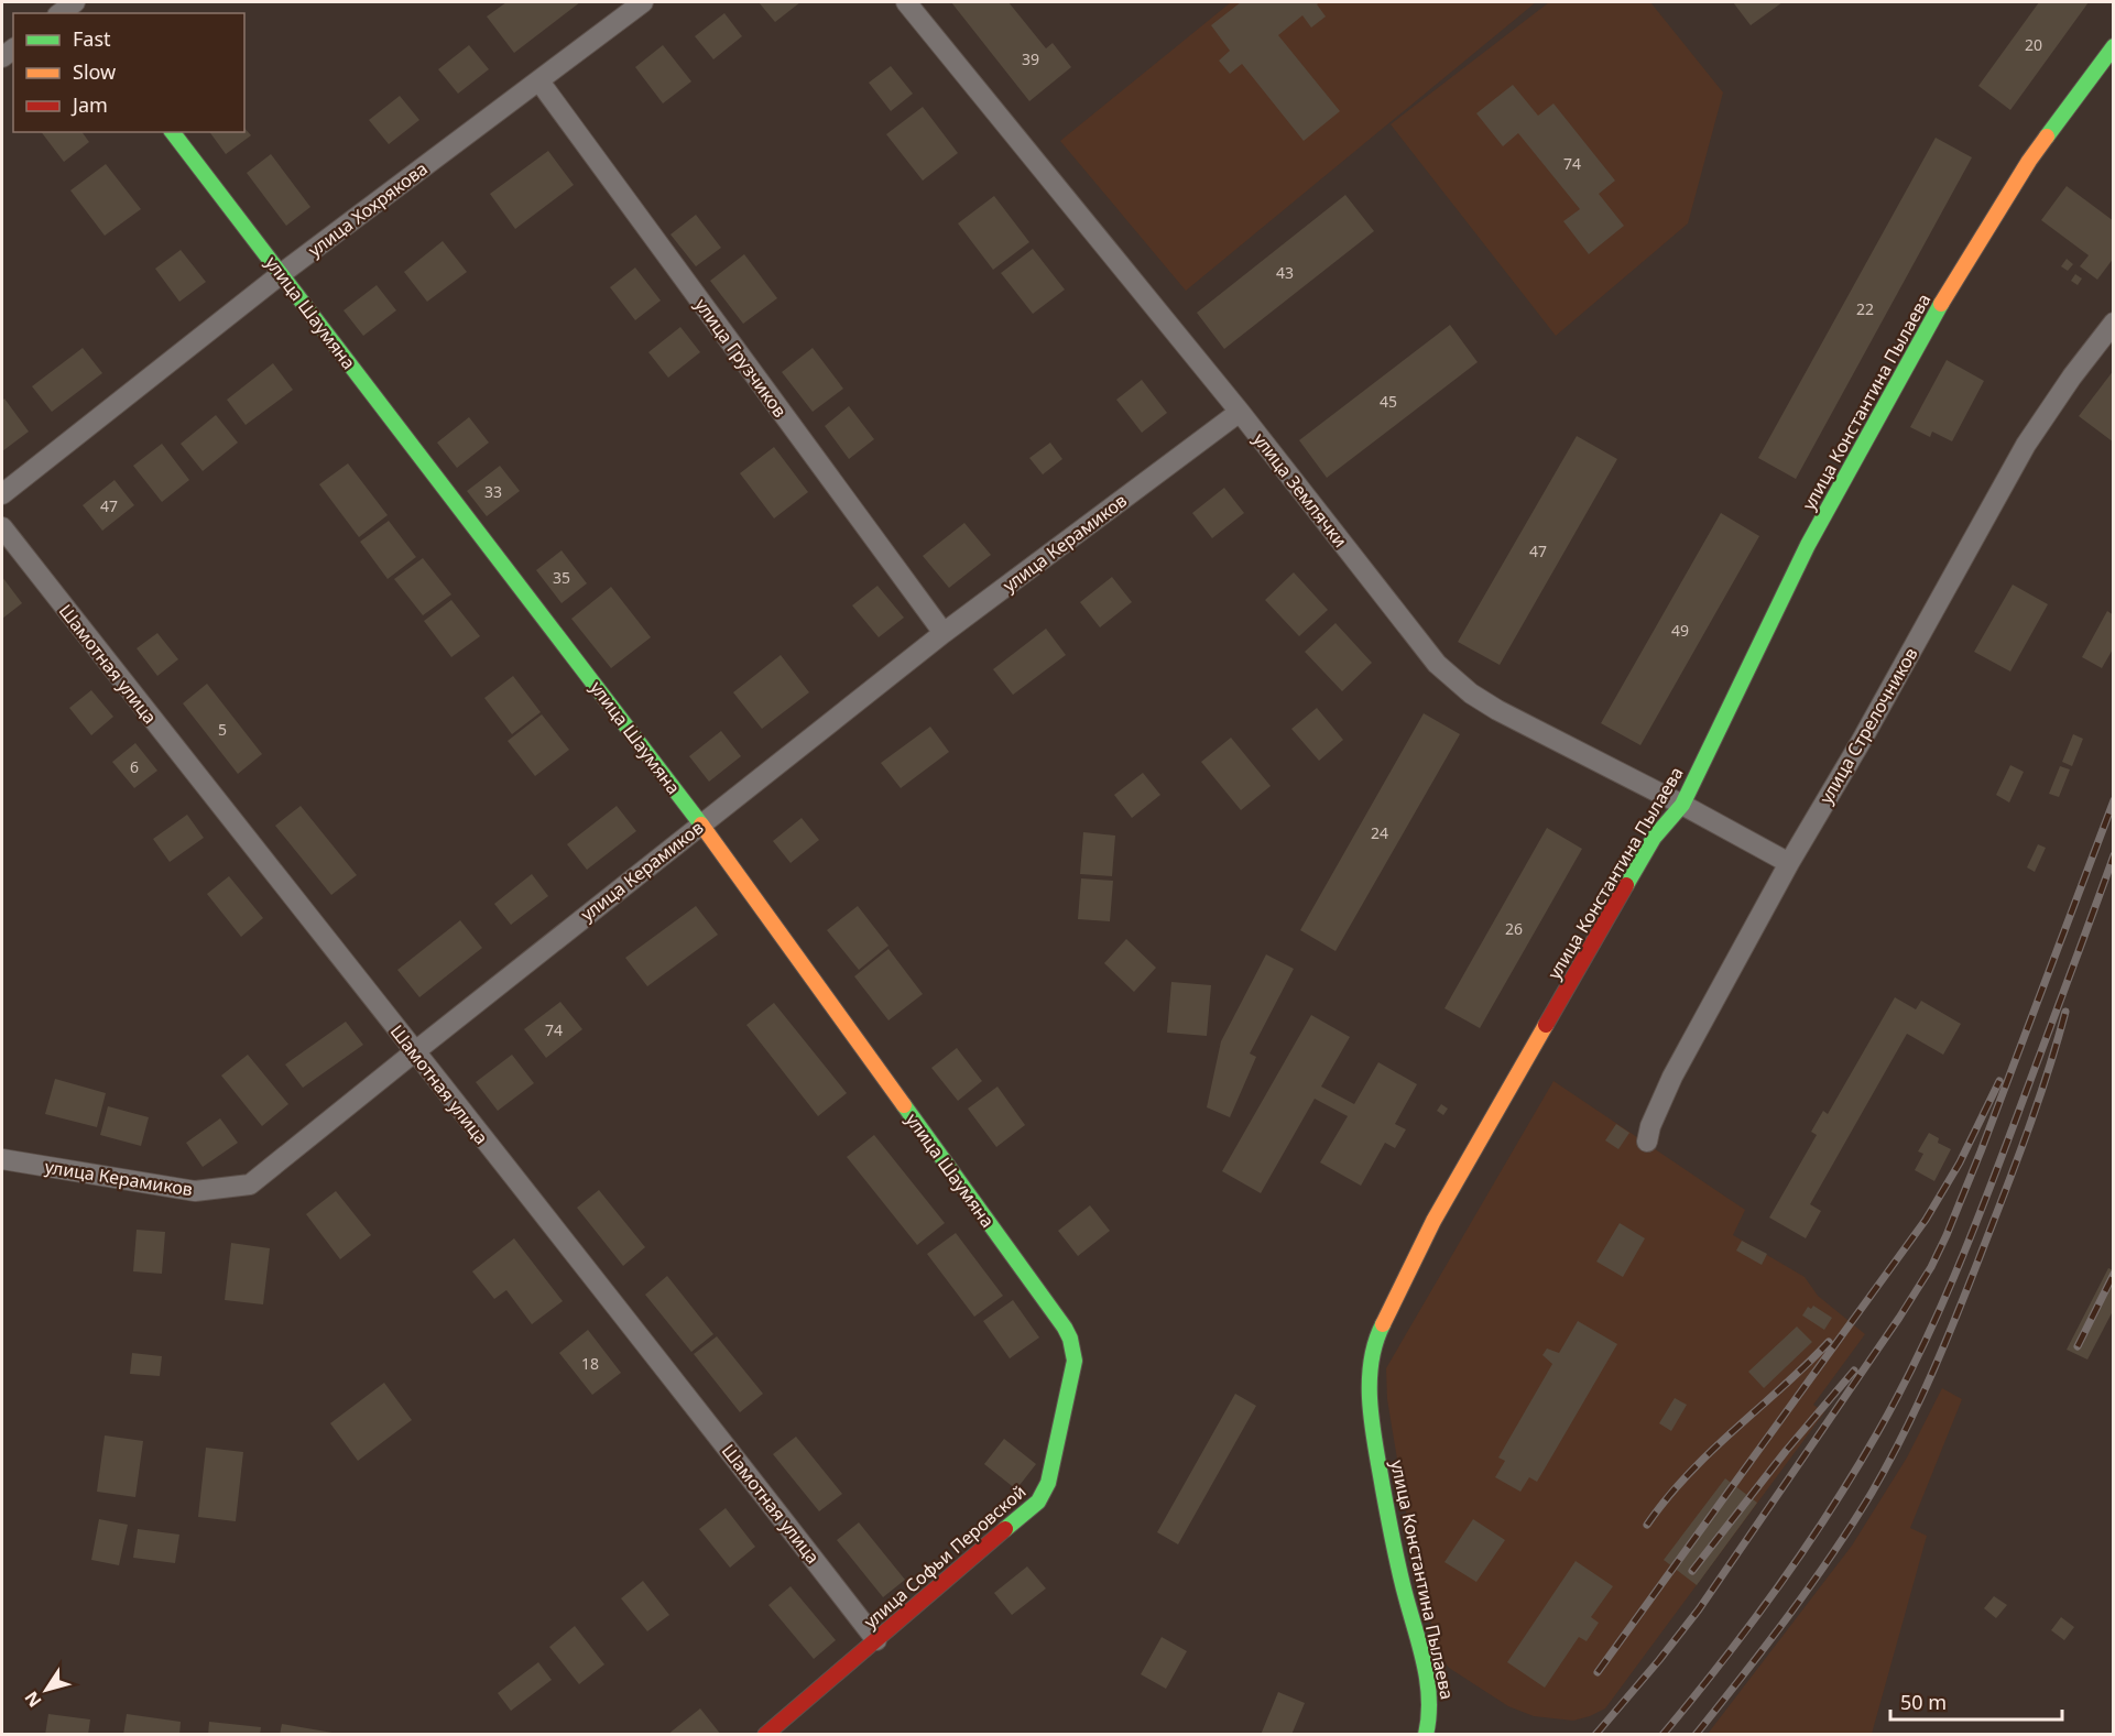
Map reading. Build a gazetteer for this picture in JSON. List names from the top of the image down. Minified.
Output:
{"streets":{"street":["улица Хохрякова","улица Шаумяна","улица Грузчиков","улица Константина Пылаева","улица Землячки","улица Керамиков","Шамотная улица","улица Стрелочников","улица Софьи Перовской"]},"crossings":[["улица Хохрякова","улица Шаумяна"],["улица Хохрякова","улица Грузчиков"],["улица Шаумяна","улица Керамиков"],["улица Шаумяна","улица Софьи Перовской"],["улица Грузчиков","улица Керамиков"],["улица Константина Пылаева","улица Землячки"],["улица Землячки","улица Керамиков"],["улица Землячки","улица Стрелочников"],["улица Керамиков","Шамотная улица"],["Шамотная улица","улица Софьи Перовской"]],"house_numbers":["20","39","74","43","22","45","33","47","47","35","49","5","6","24","26","74","18"],"legend":["Fast","Slow","Jam"],"scale_bar":"50 m","north":"bottom left"}
